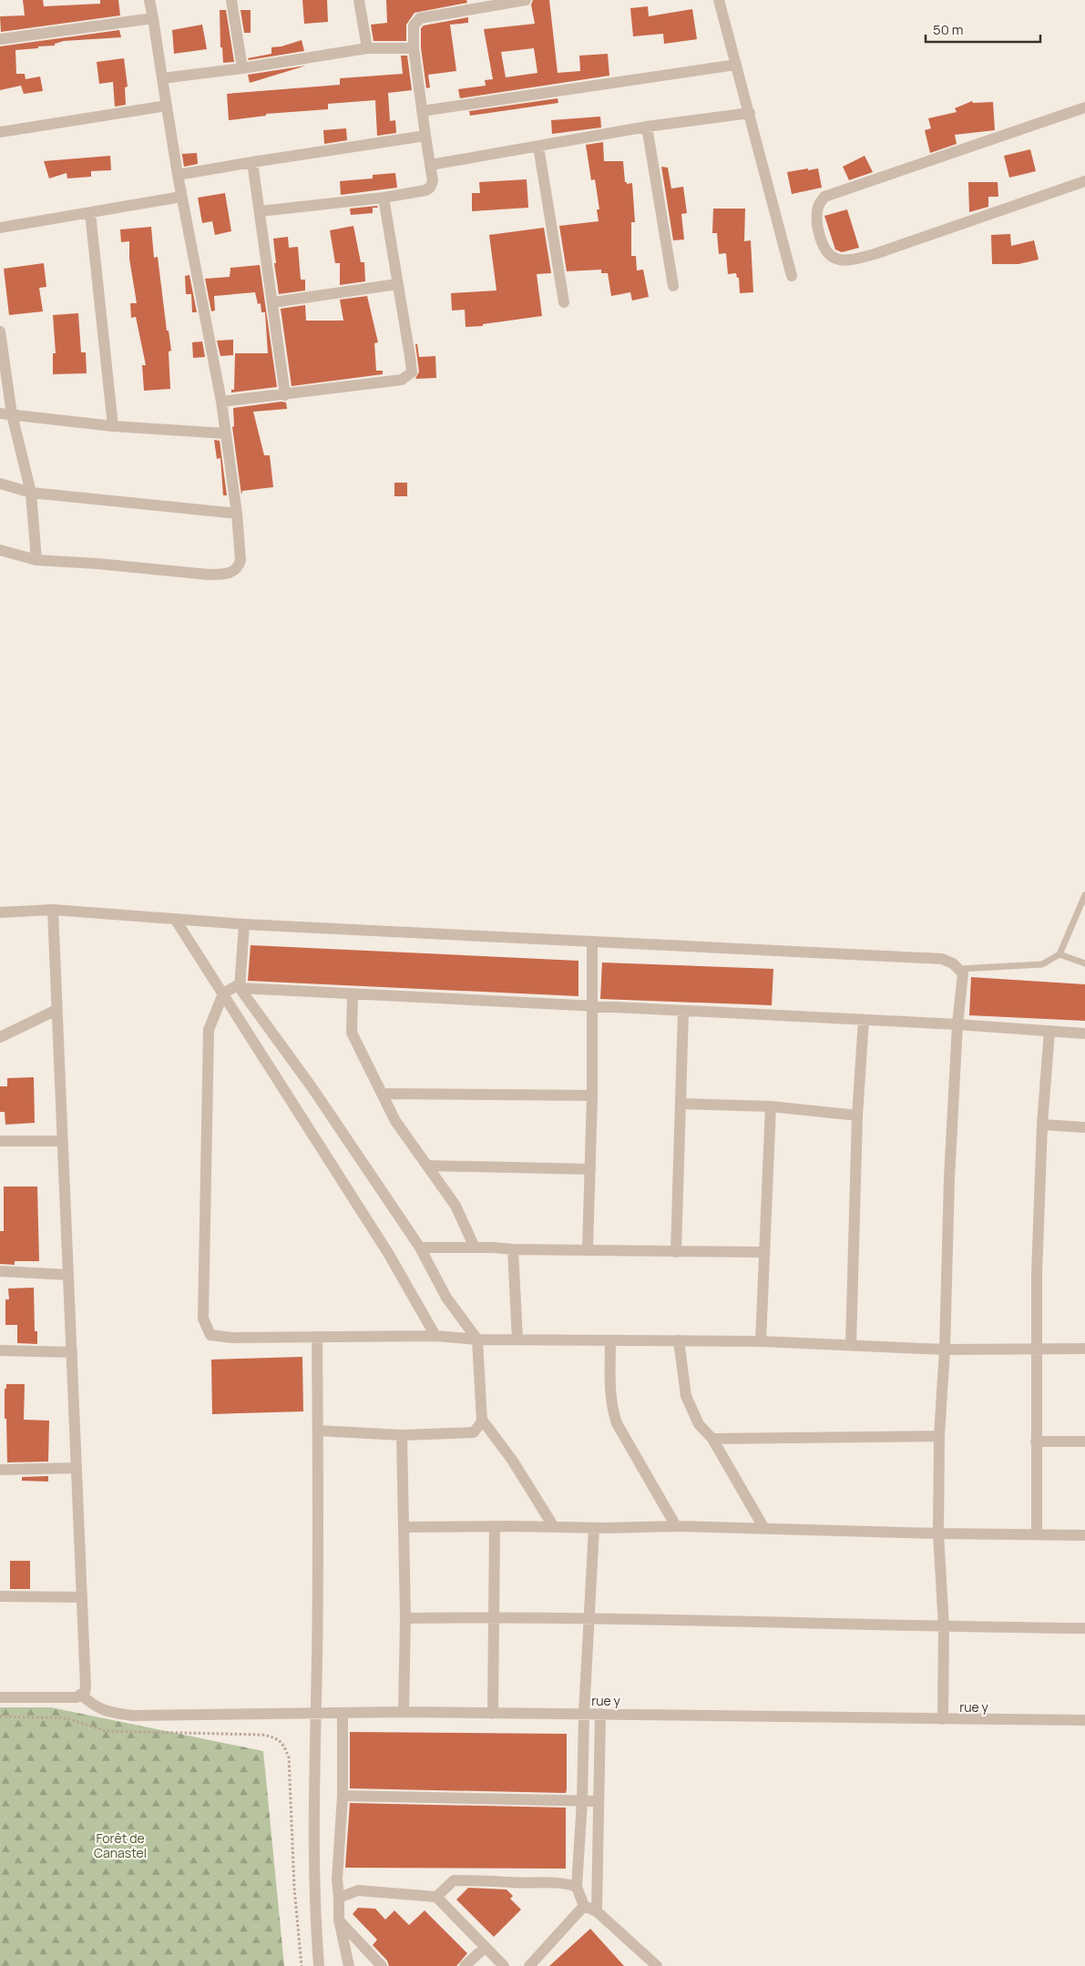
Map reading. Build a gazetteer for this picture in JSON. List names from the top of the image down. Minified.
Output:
{"streets":{"street":["rue y"]},"parks":["Forêt de Canastel"],"scale_bar":"50 m"}
